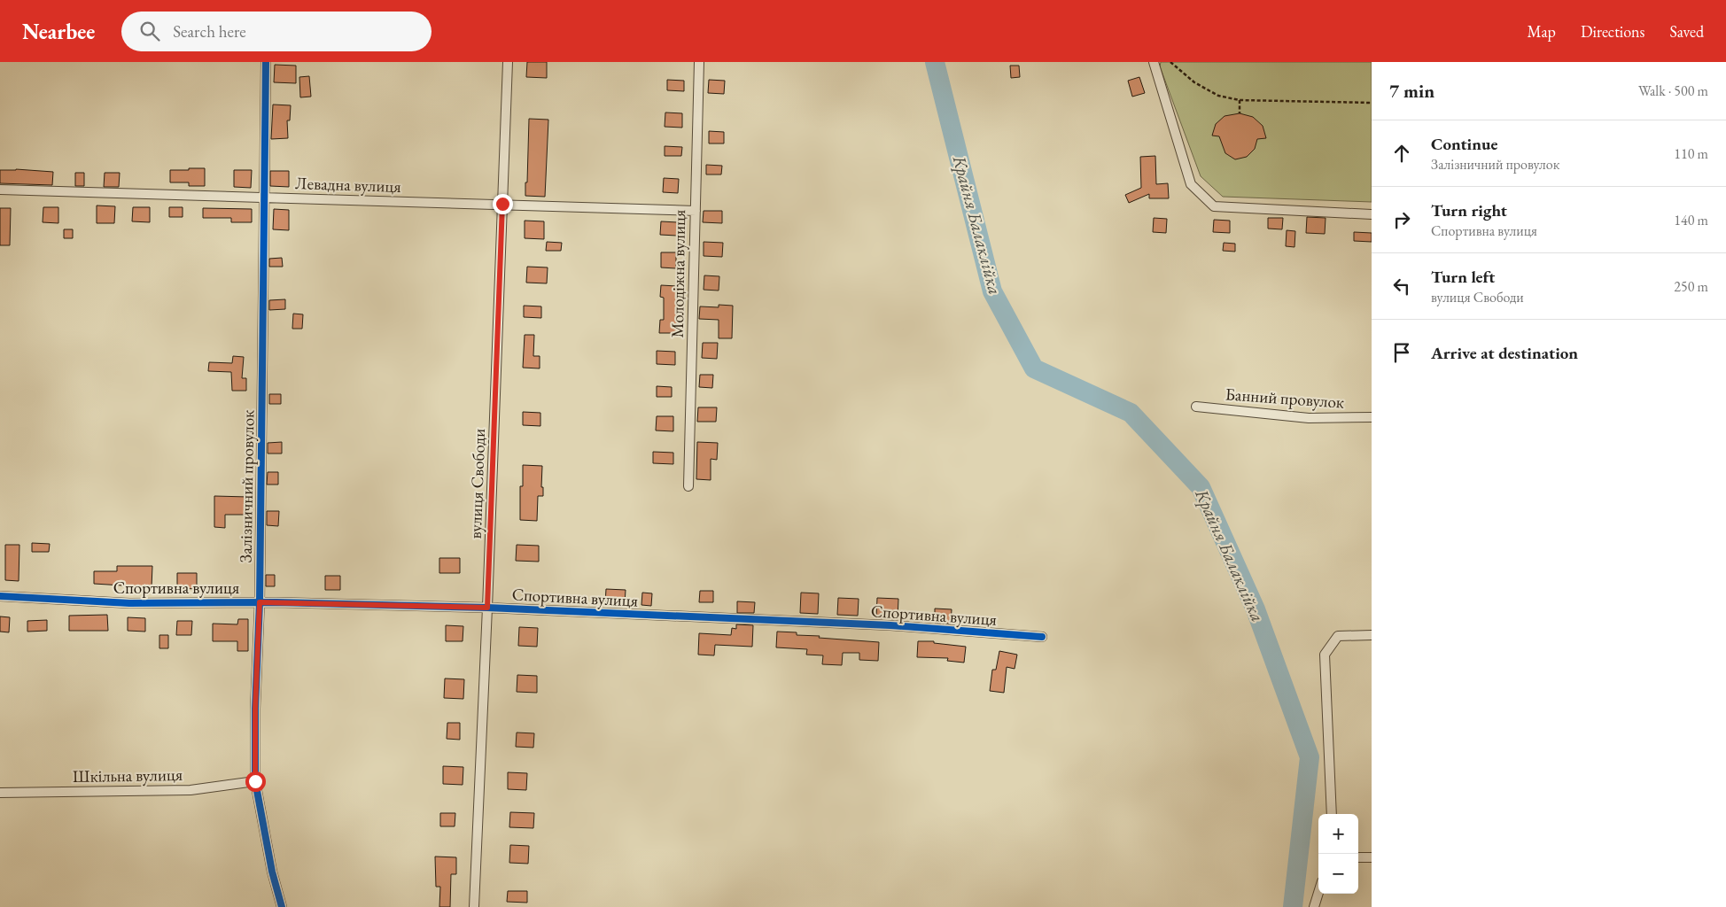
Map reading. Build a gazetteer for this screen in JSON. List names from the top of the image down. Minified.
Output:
{"streets":{"street":["Левадна вулиця","Молодіжна вулиця","Банний провулок","вулиця Свободи","Залізничний провулок","Спортивна вулиця","Шкільна вулиця"]},"crossings":[["Левадна вулиця","Молодіжна вулиця"],["Левадна вулиця","вулиця Свободи"],["Левадна вулиця","Залізничний провулок"],["вулиця Свободи","Спортивна вулиця"],["Залізничний провулок","Спортивна вулиця"],["Залізничний провулок","Шкільна вулиця"]],"water":["Крайня Балаклійка"],"page":{"header":"Nearbee","search":"Search here","nav":["Map","Directions","Saved"],"heading":["7 min","Walk · 500 m"],"list":[["Continue","Залізничний провулок","110 m"],["Turn right","Спортивна вулиця","140 m"],["Turn left","вулиця Свободи","250 m"],"Arrive at destination"],"map_buttons":["+","−"]}}
